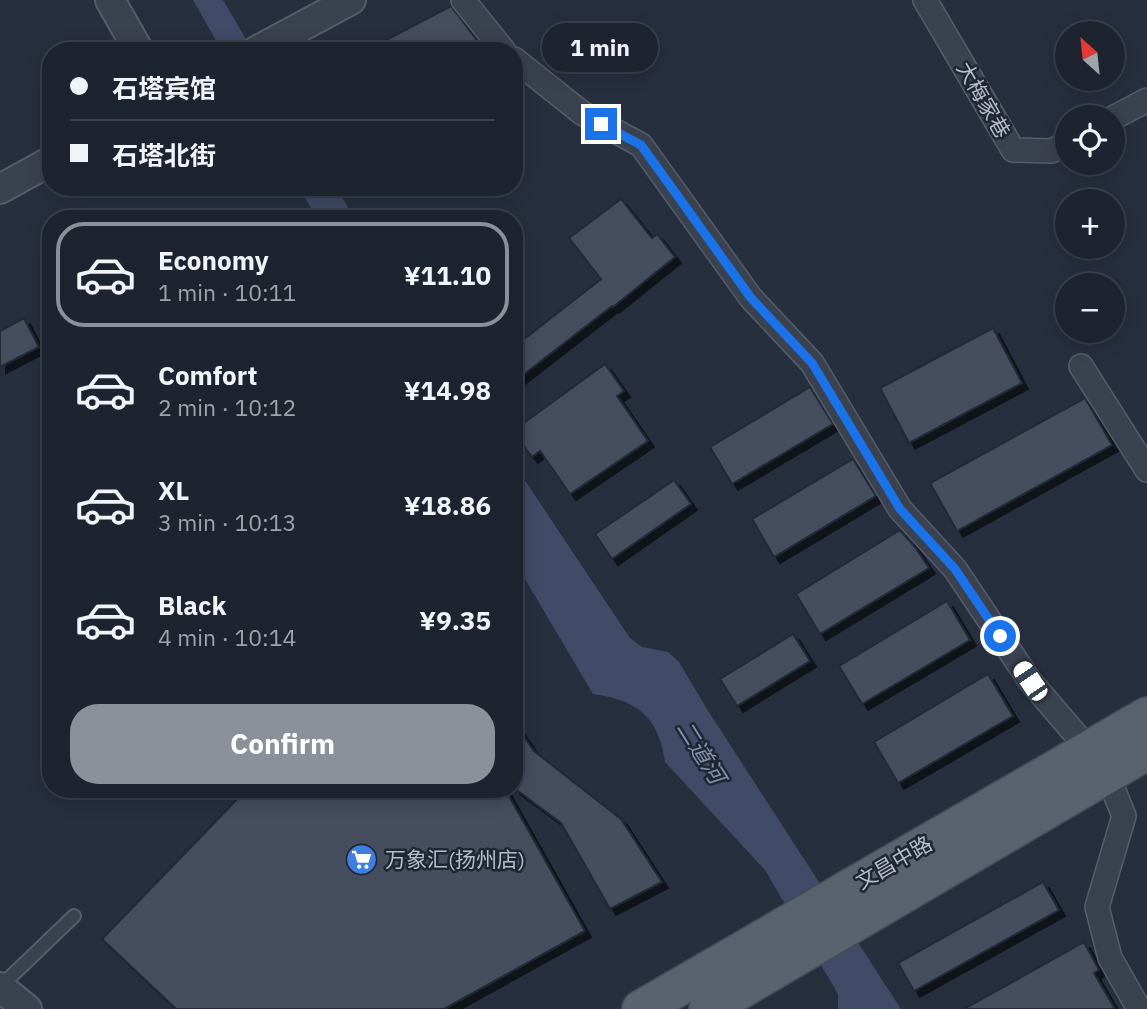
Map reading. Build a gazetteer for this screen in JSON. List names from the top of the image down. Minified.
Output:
{"streets":{"main road":["文昌中路"],"street":["大梅家巷"]},"water":["二道河"],"places":{"supermarket":["万象汇(扬州店)"]},"north":"top left","page":{"map_buttons":["+","−"],"bubble":"1 min","banner":["石塔宾馆","石塔北街"],"list":[{"name":"Economy","note":"1 min · 10:11","value":"¥11.10"},{"name":"Comfort","note":"2 min · 10:12","value":"¥14.98"},{"name":"XL","note":"3 min · 10:13","value":"¥18.86"},{"name":"Black","note":"4 min · 10:14","value":"¥9.35"}],"buttons":"Confirm"}}
